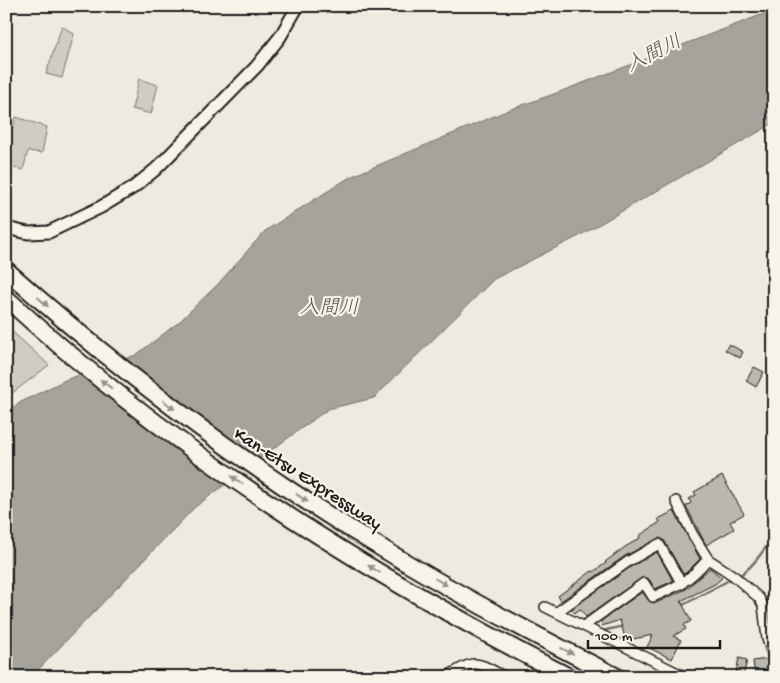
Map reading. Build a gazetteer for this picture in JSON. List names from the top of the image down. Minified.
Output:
{"streets":{"highway":["Kan-Etsu Expressway"]},"water":["入間川"],"scale_bar":"100 m"}
